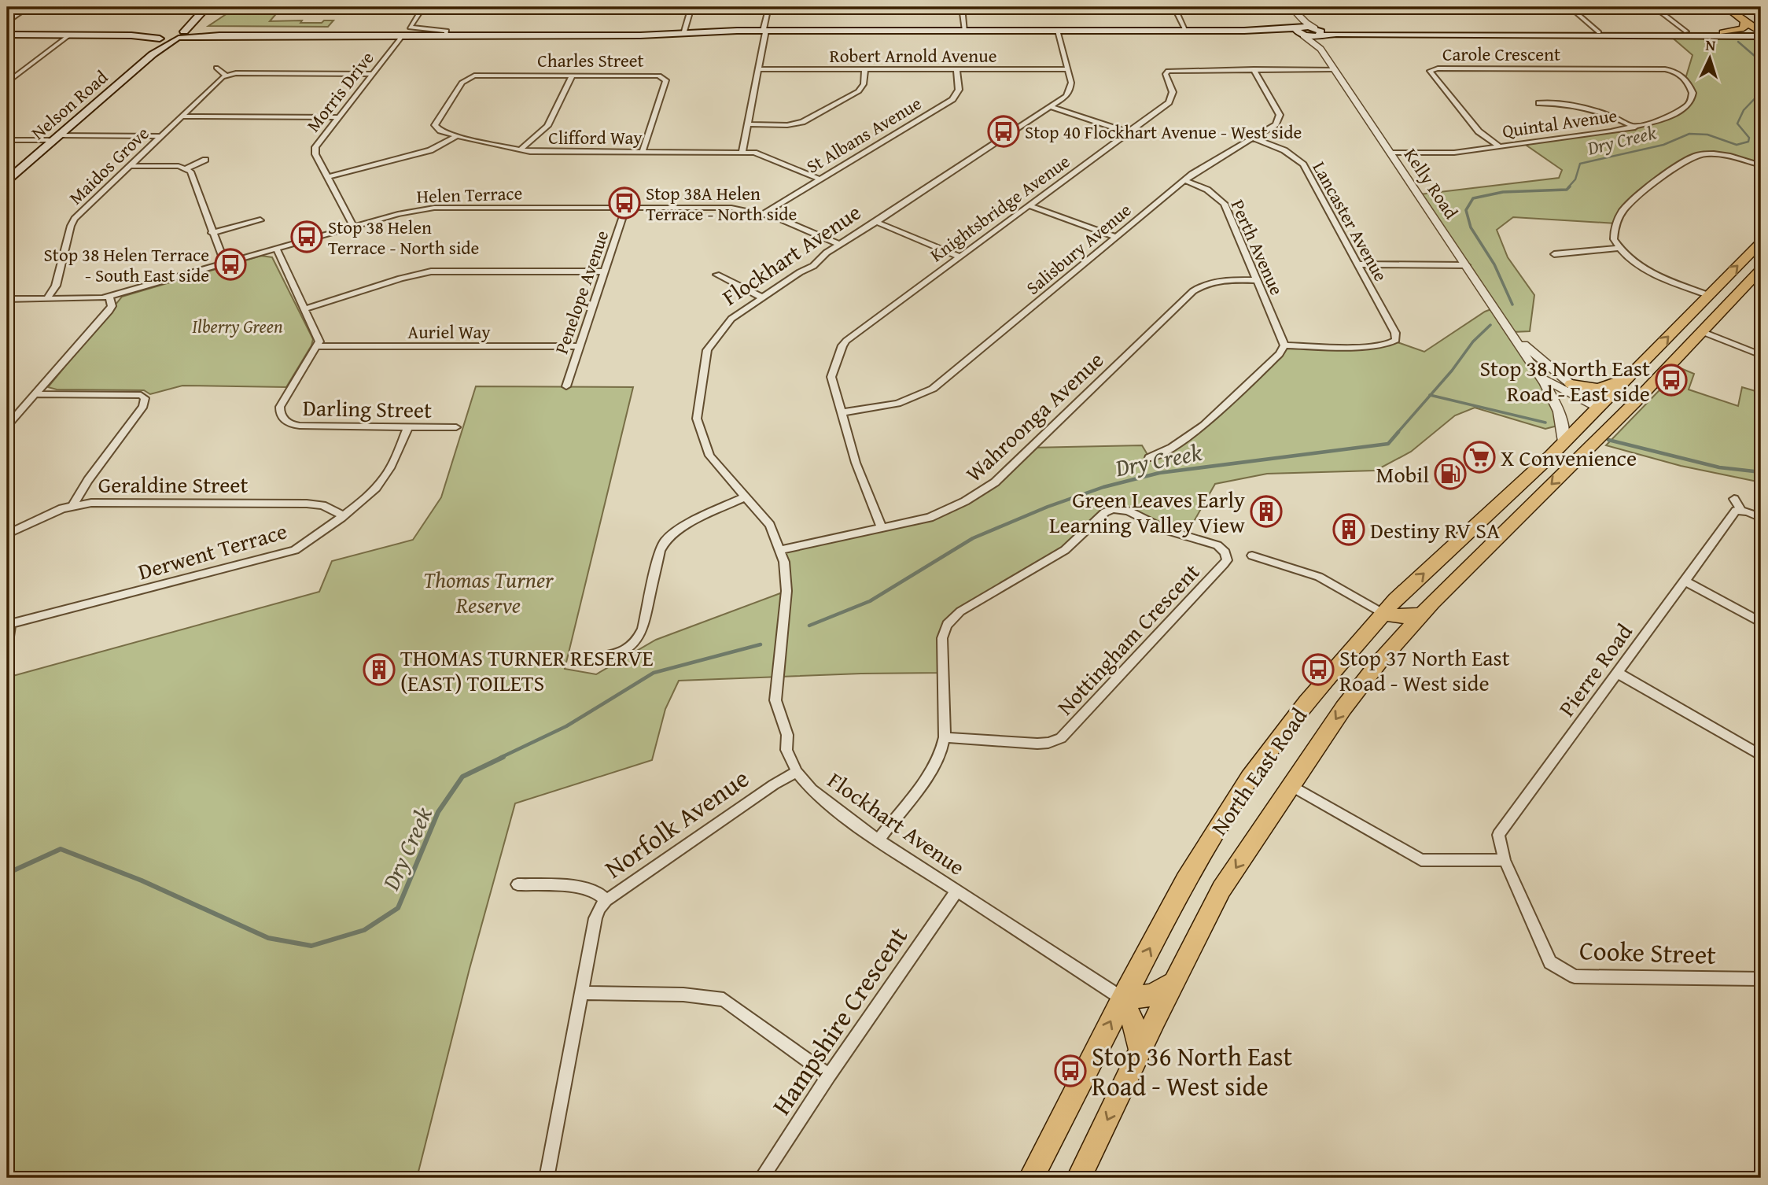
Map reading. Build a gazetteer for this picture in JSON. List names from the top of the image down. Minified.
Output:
{"streets":{"main road":["Nelson Road","North East Road"],"street":["Carole Crescent","Robert Arnold Avenue","Charles Street","Morris Drive","Quintal Avenue","St Albans Avenue","Clifford Way","Maidos Grove","Kelly Road","Helen Terrace","Knightsbridge Avenue","Lancaster Avenue","Perth Avenue","Salisbury Avenue","Flockhart Avenue","Penelope Avenue","Auriel Way","Darling Street","Wahroonga Avenue","Geraldine Street","Derwent Terrace","Nottingham Crescent","Pierre Road","Norfolk Avenue","Cooke Street","Hampshire Crescent"]},"crossings":[["Carole Crescent","Quintal Avenue"],["Robert Arnold Avenue","St Albans Avenue"],["Robert Arnold Avenue","Flockhart Avenue"],["Charles Street","Clifford Way"],["Morris Drive","Helen Terrace"],["Quintal Avenue","Kelly Road"],["St Albans Avenue","Clifford Way"],["St Albans Avenue","Helen Terrace"],["Maidos Grove","Helen Terrace"],["Kelly Road","Knightsbridge Avenue"],["Kelly Road","North East Road"],["Helen Terrace","Flockhart Avenue"],["Helen Terrace","Penelope Avenue"],["Knightsbridge Avenue","Salisbury Avenue"],["Knightsbridge Avenue","Wahroonga Avenue"],["Lancaster Avenue","Salisbury Avenue"],["Perth Avenue","Salisbury Avenue"],["Perth Avenue","Wahroonga Avenue"],["Flockhart Avenue","Wahroonga Avenue"],["Flockhart Avenue","North East Road"],["Flockhart Avenue","Norfolk Avenue"],["Flockhart Avenue","Hampshire Crescent"],["Penelope Avenue","Auriel Way"],["Auriel Way","Darling Street"],["Darling Street","Derwent Terrace"],["Geraldine Street","Derwent Terrace"],["Pierre Road","Cooke Street"]],"water":["Dry Creek"],"parks":["Ilberry Green","Thomas Turner Reserve"],"places":{"bus stop":["Stop 40 Flockhart Avenue - West side","Stop 38A Helen Terrace - North side","Stop 38 Helen Terrace - North side","Stop 38 Helen Terrace - South East side","Stop 38 North East Road - East side","Stop 37 North East Road - West side","Stop 36 North East Road - West side"],"supermarket":["X Convenience"],"fuel station":["Mobil"],"building":["Green Leaves Early Learning Valley View","Destiny RV SA","THOMAS TURNER RESERVE (EAST) TOILETS"]},"north":"top"}
